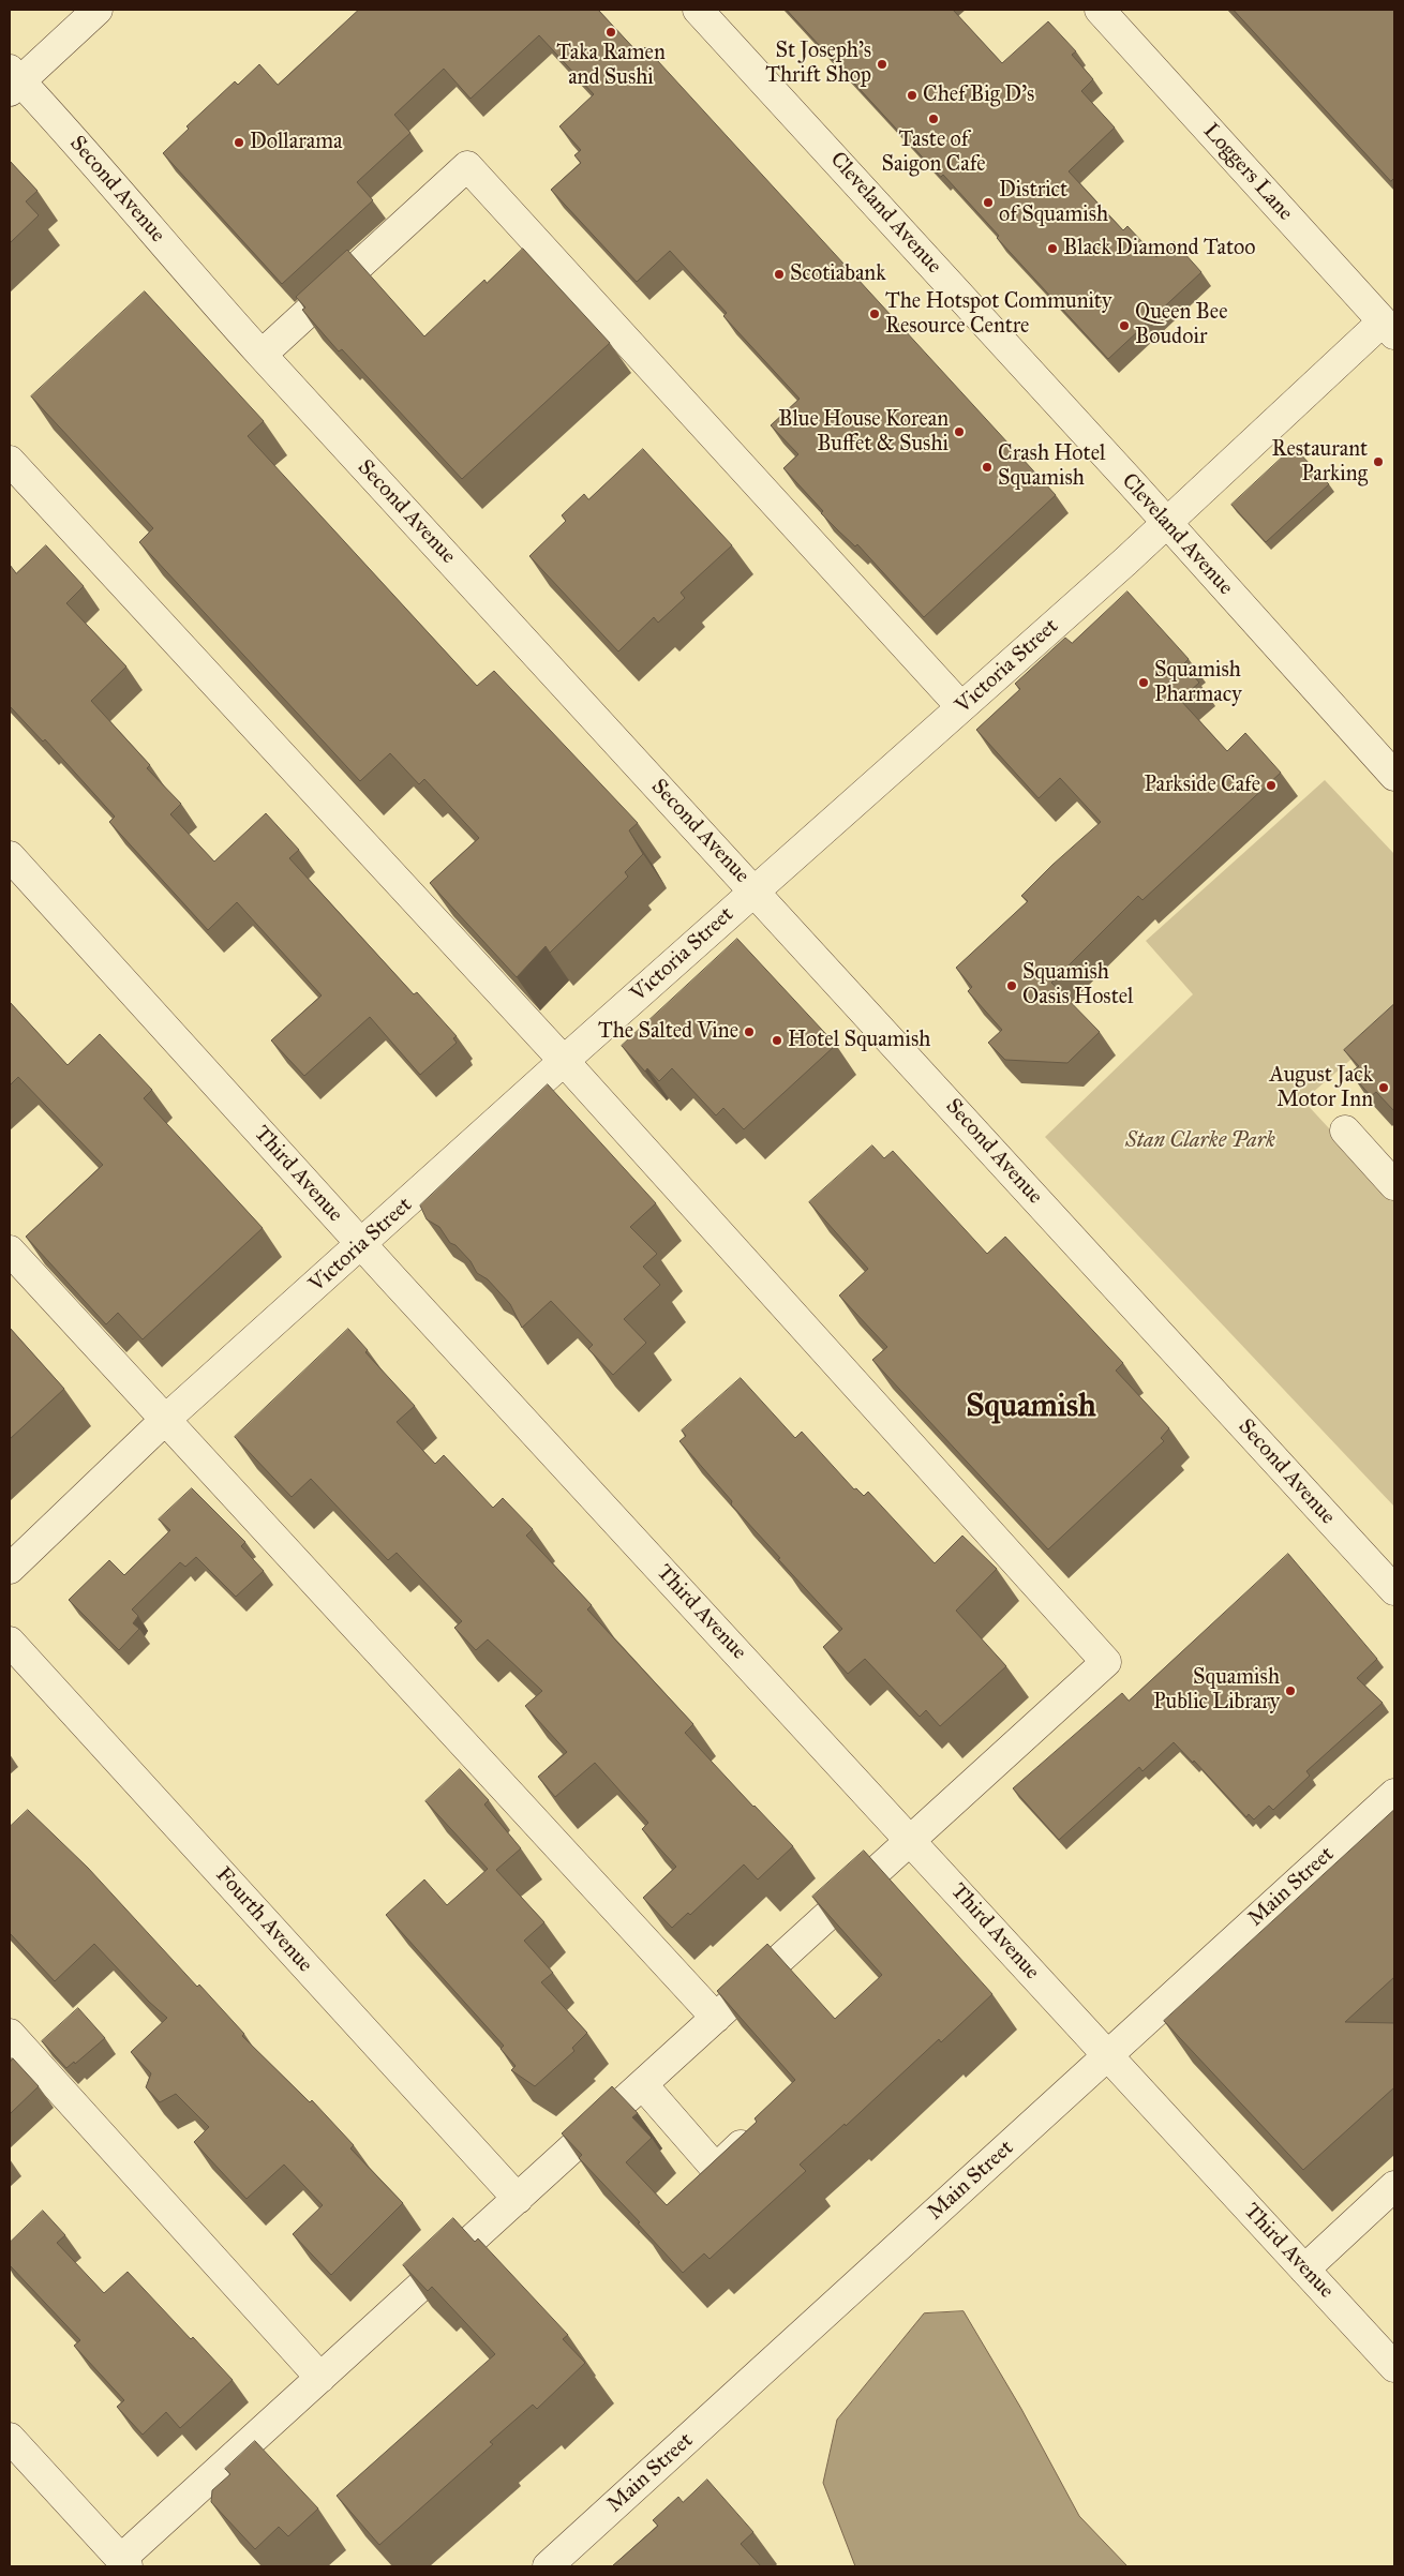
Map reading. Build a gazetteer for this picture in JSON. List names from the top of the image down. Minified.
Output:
{"streets":{"street":["Loggers Lane","Second Avenue","Cleveland Avenue","Victoria Street","Third Avenue","Main Street","Fourth Avenue"]},"crossings":[["Loggers Lane","Victoria Street"],["Second Avenue","Victoria Street"],["Cleveland Avenue","Victoria Street"],["Victoria Street","Third Avenue"],["Third Avenue","Main Street"]],"districts":["Squamish"],"parks":["Stan Clarke Park"],"places":["Taka Ramen and Sushi","St Joseph's Thrift Shop","Chef Big D's","Taste of Saigon Cafe","Dollarama","District of Squamish","Black Diamond Tatoo","Scotiabank","The Hotspot Community Resource Centre","Queen Bee Boudoir","Blue House Korean Buffet & Sushi","Restaurant Parking","Crash Hotel Squamish","Squamish Pharmacy","Parkside Cafe","Squamish Oasis Hostel","The Salted Vine","Hotel Squamish","August Jack Motor Inn","Squamish Public Library"]}
